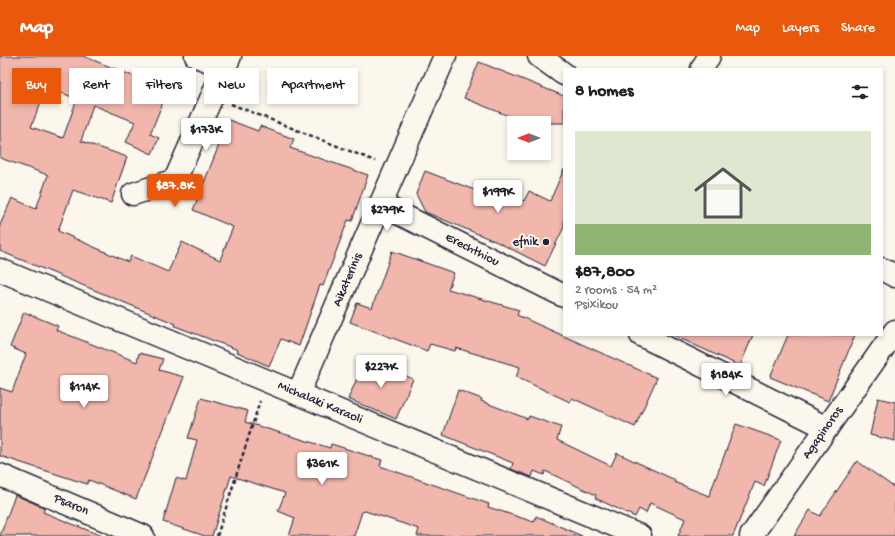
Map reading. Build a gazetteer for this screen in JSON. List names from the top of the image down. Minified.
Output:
{"streets":{"street":["Erechthiou","Aikaterinis","Michalaki Karaoli","Agapinoros","Psaron"]},"crossings":[["Erechthiou","Aikaterinis"],["Aikaterinis","Michalaki Karaoli"]],"places":["efnik"],"north":"left","page":{"header":"Map","nav":["Map","Layers","Share"],"chip":["Buy","Rent","Filters","New","Apartment"],"heading":"8 homes","list":[{"name":"$87,800","note":"2 rooms · 54 m² · Psixikou"}],"price":["$173K","$87.8K","$199K","$279K","$227K","$184K","$114K","$361K"]}}
